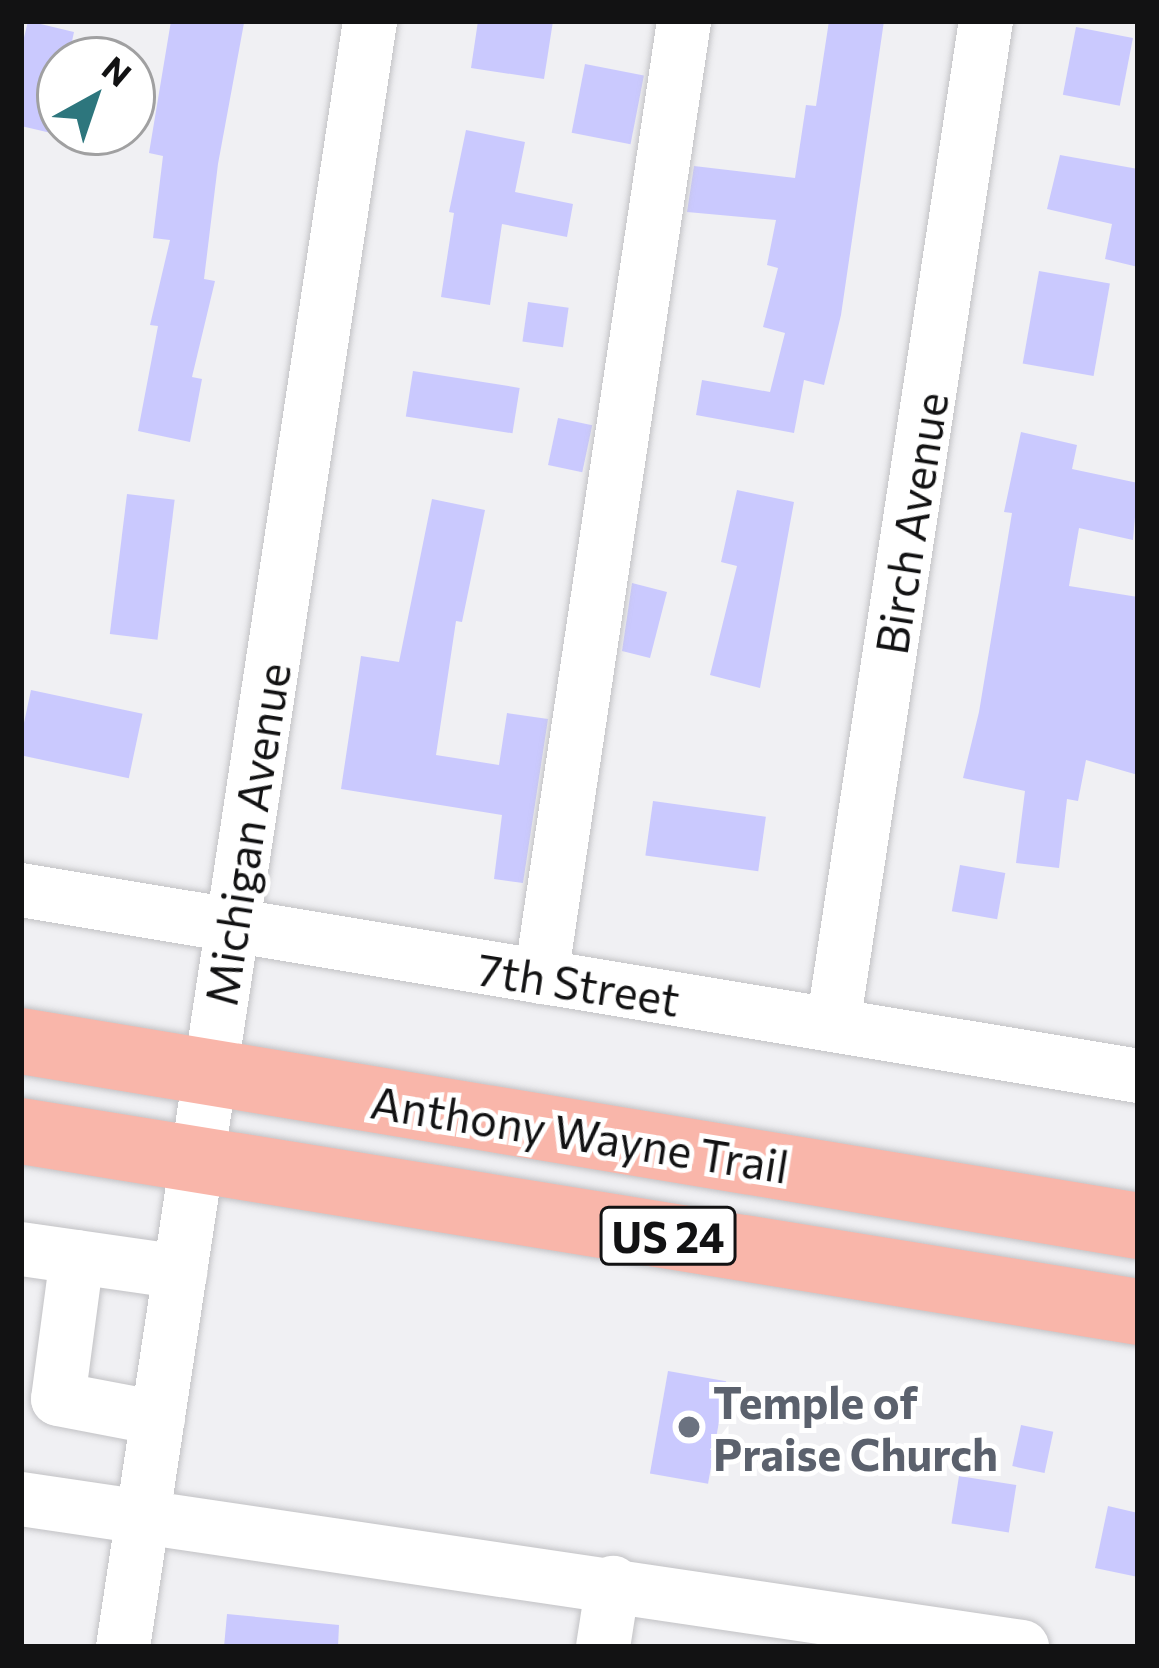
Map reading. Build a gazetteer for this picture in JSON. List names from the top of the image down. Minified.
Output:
{"streets":{"highway":["Anthony Wayne Trail","US 24"],"street":["Birch Avenue","Michigan Avenue","7th Street"]},"crossings":[["Birch Avenue","7th Street"],["Michigan Avenue","7th Street"],["Michigan Avenue","Anthony Wayne Trail"]],"places":["Temple of Praise Church"],"north":"top right"}
